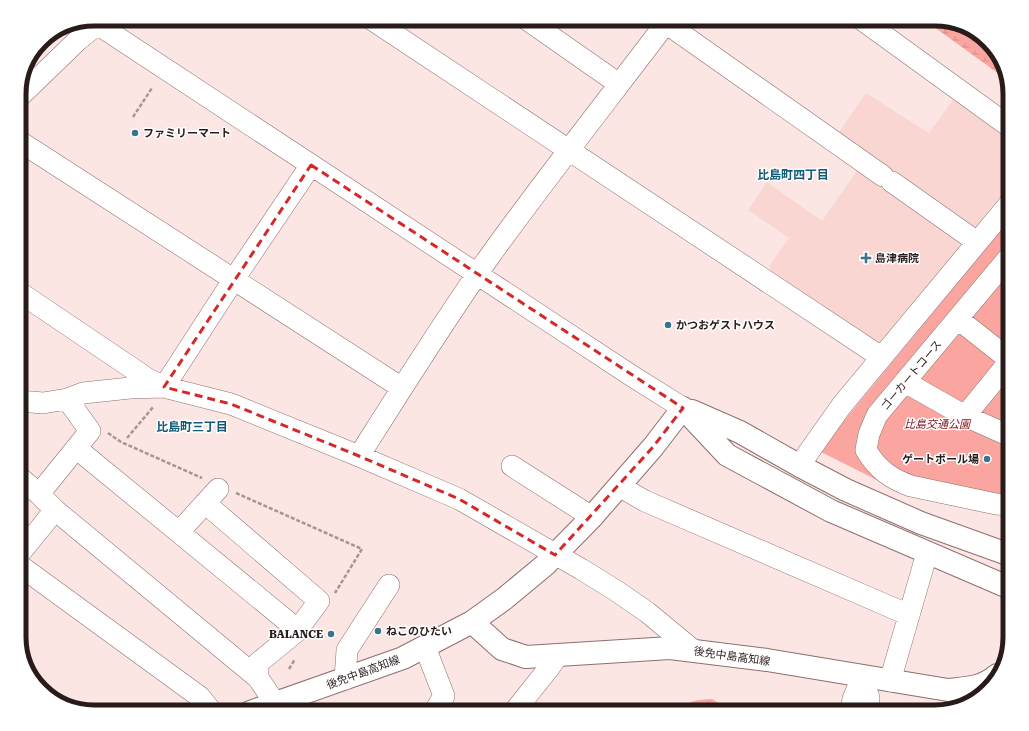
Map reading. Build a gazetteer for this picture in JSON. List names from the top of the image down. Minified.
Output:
{"streets":{"main road":["後免中島高知線"],"street":["ゴーカートコース"]},"districts":["比島町四丁目","比島町三丁目"],"parks":["比島交通公園"],"places":{"other":["ファミリーマート","かつおゲストハウス","ゲートボール場","ねこのひたい","BALANCE"],"health":["島津病院"]}}
